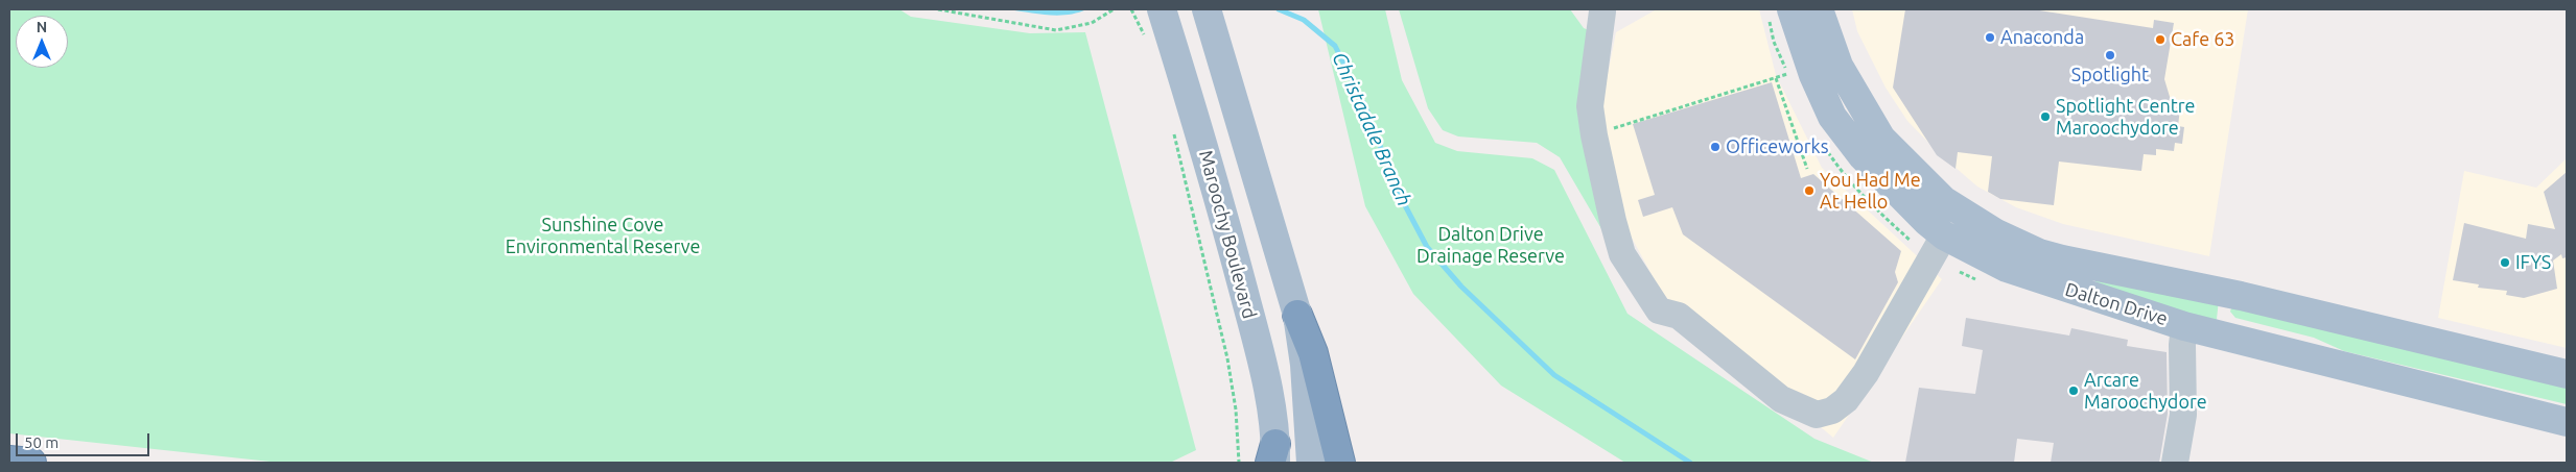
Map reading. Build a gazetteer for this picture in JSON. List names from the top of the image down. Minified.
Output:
{"streets":{"main road":["Maroochy Boulevard","Dalton Drive"]},"water":["Christadale Branch"],"parks":["Sunshine Cove Environmental Reserve","Dalton Drive Drainage Reserve"],"places":["Anaconda","Cafe 63","Spotlight","Spotlight Centre Maroochydore","Officeworks","You Had Me At Hello","IFYS","Arcare Maroochydore"],"scale_bar":"50 m","north":"top"}
